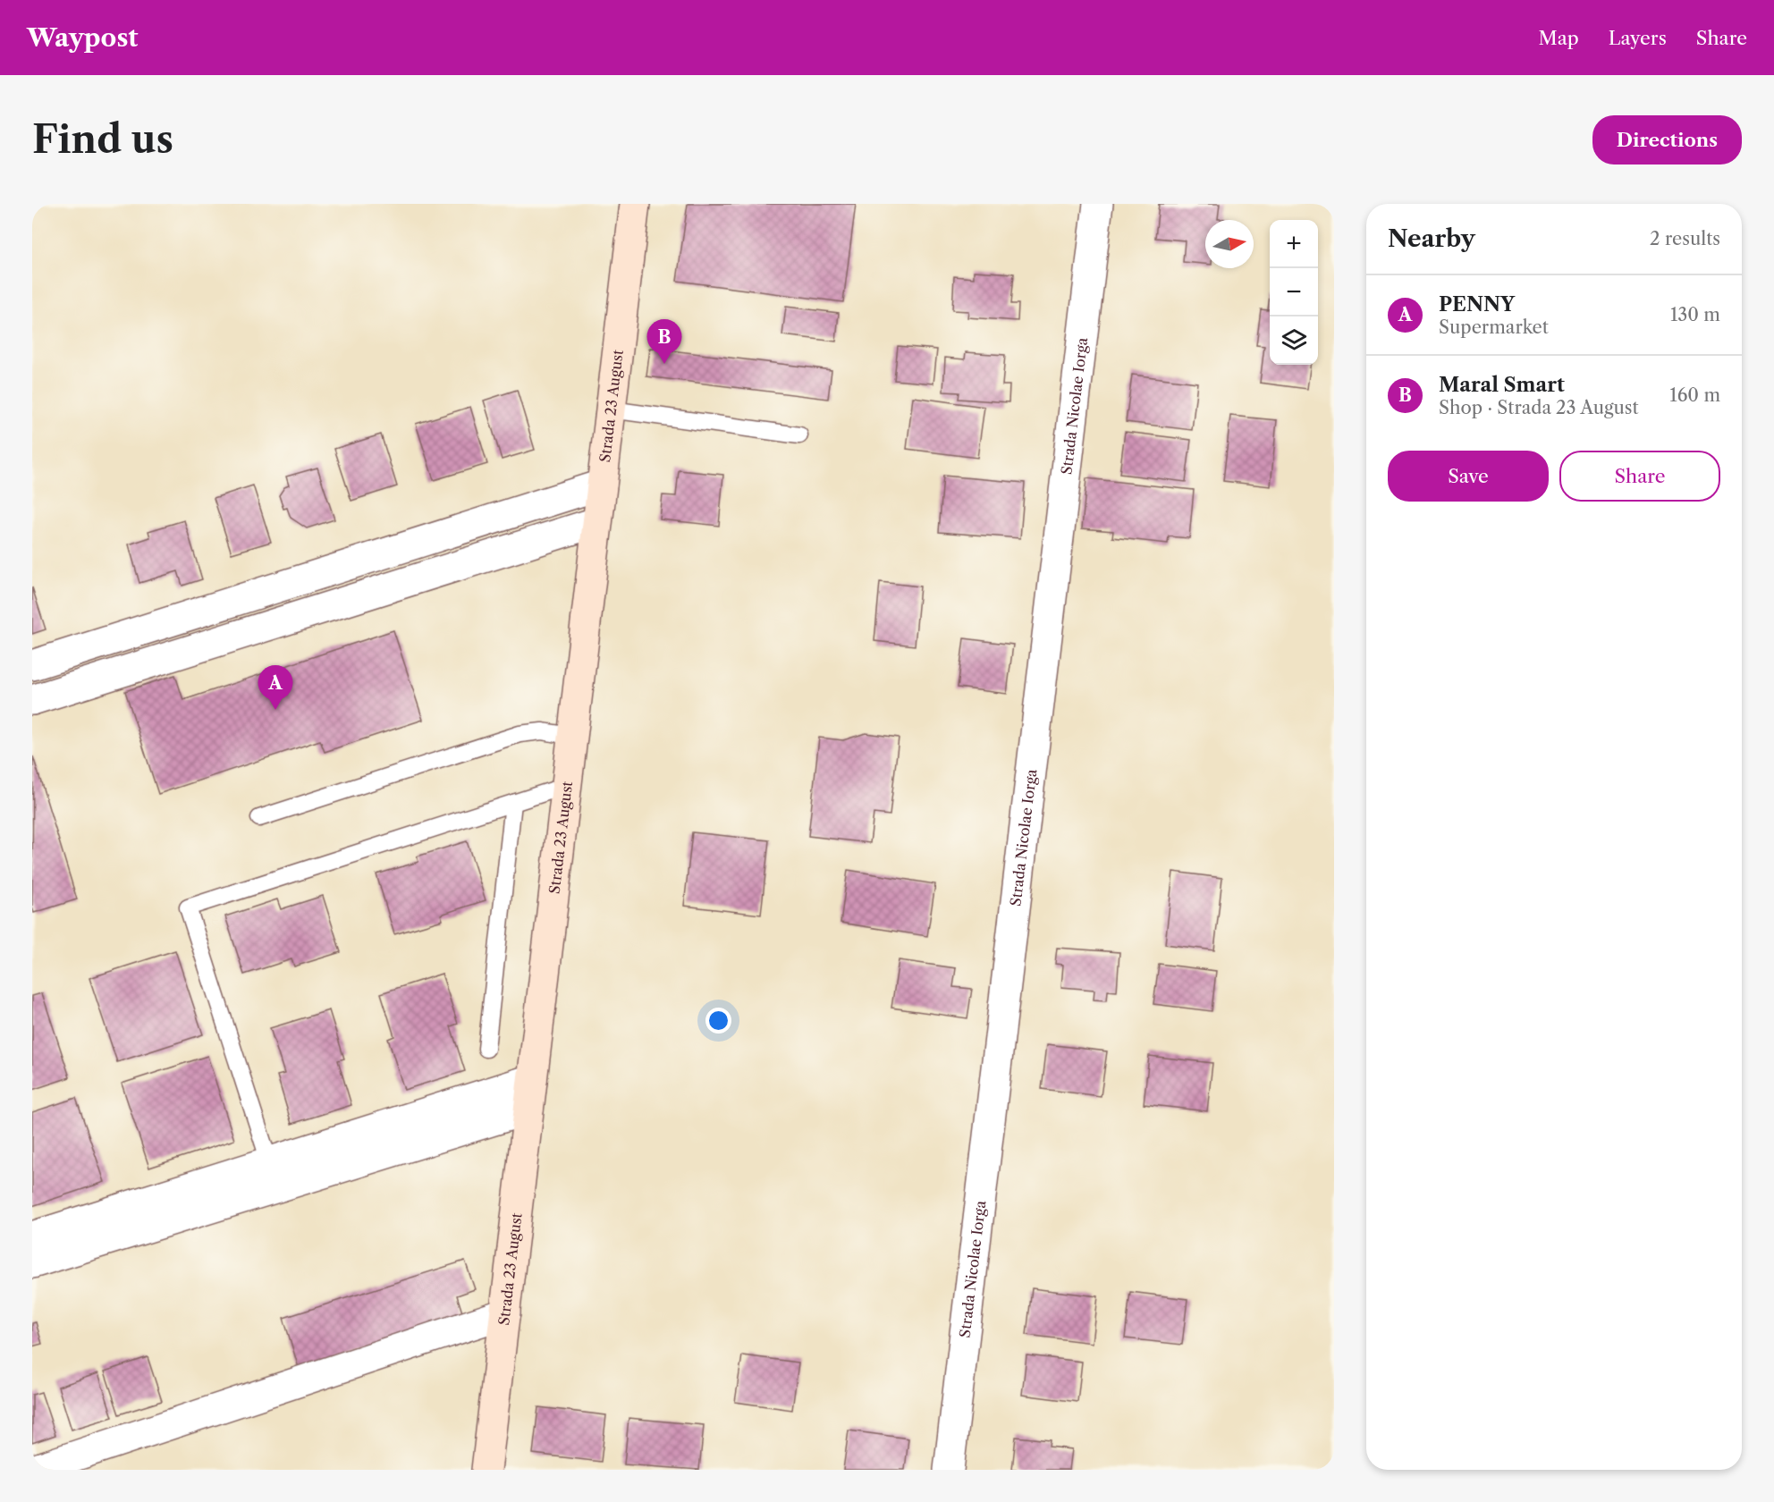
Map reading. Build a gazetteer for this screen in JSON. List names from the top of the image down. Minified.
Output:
{"streets":{"main road":["Strada 23 August"],"street":["Strada Nicolae Iorga"]},"north":"right","page":{"header":"Waypost","nav":["Map","Layers","Share"],"buttons":["Directions",["Save","Share"]],"title":"Find us","heading":["Nearby","2 results"],"map_buttons":["+","−"],"list":[{"mark":"A","name":"PENNY","note":"Supermarket","value":"130 m"},{"mark":"B","name":"Maral Smart","note":"Shop · Strada 23 August","value":"160 m"}],"pins":["B","A"]}}
